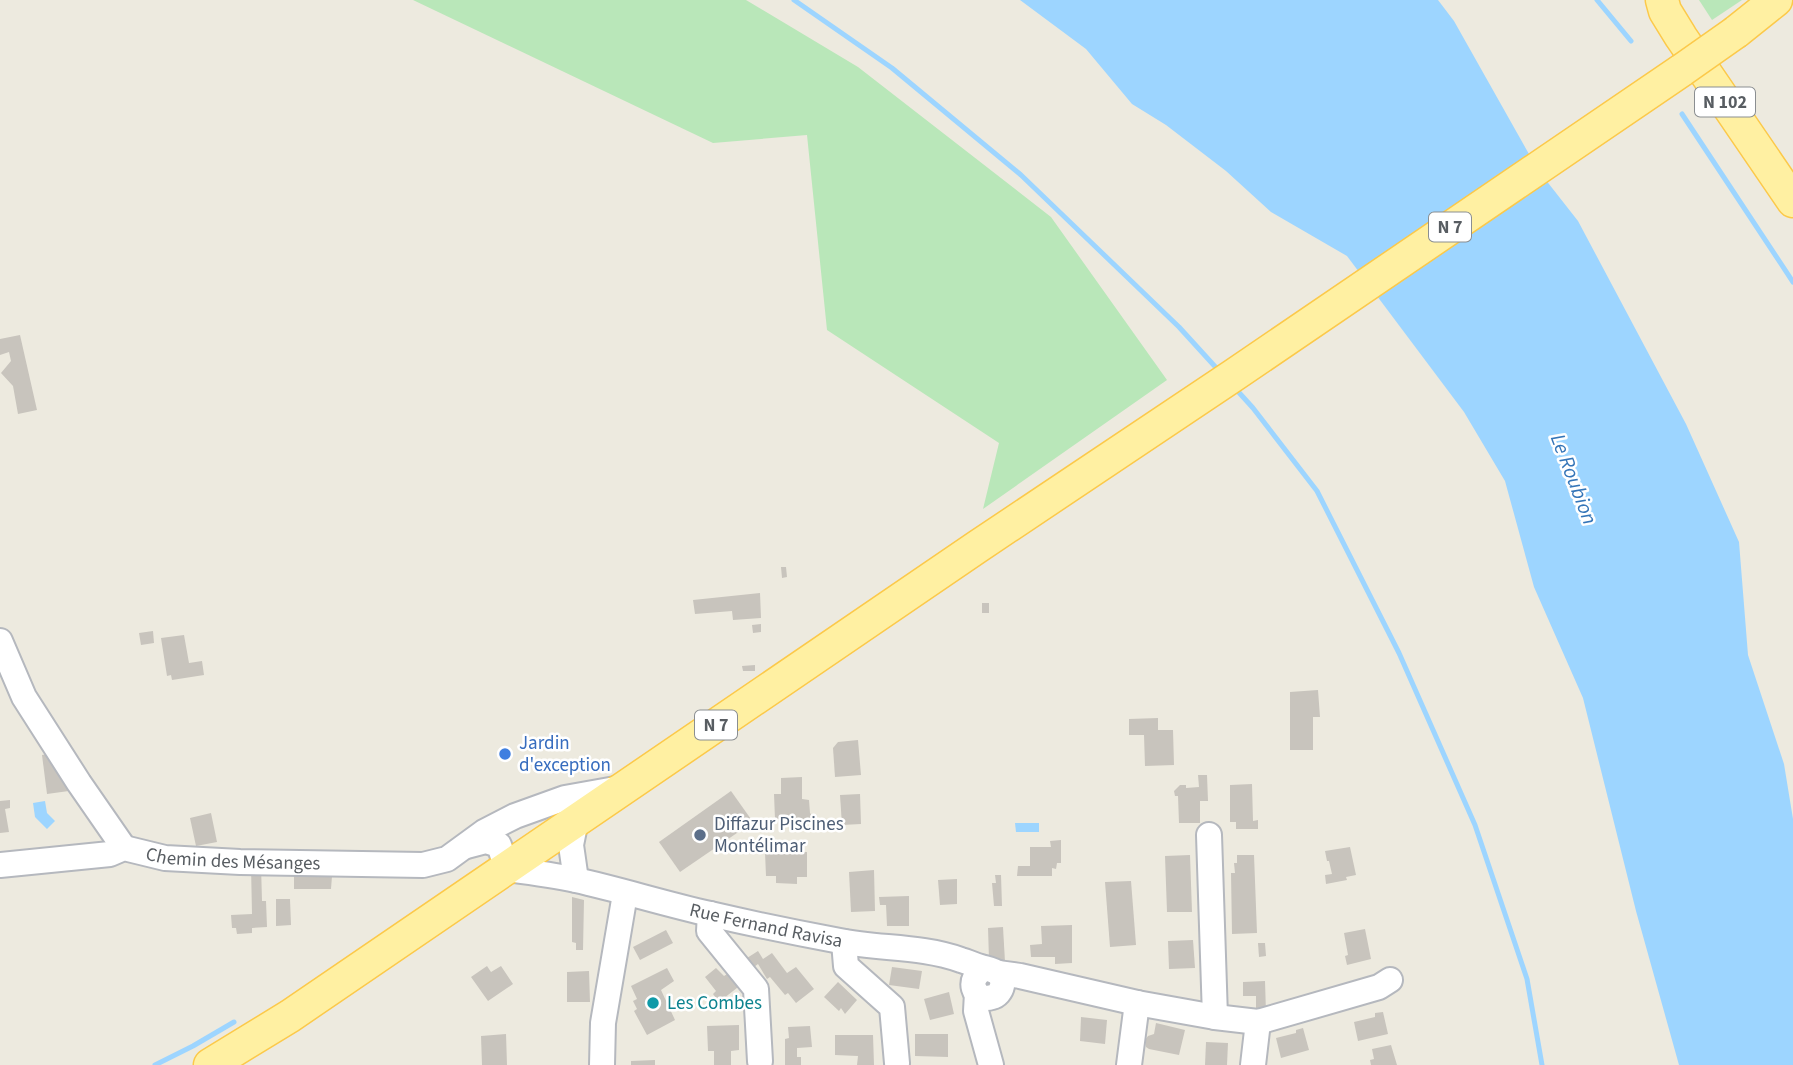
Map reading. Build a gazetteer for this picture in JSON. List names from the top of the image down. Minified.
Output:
{"streets":{"main road":["N 102","N 7"],"street":["Chemin des Mésanges","Rue Fernand Ravisa"]},"crossings":[["N 7","Chemin des Mésanges"],["N 7","Rue Fernand Ravisa"],["Chemin des Mésanges","Rue Fernand Ravisa"]],"water":["Le Roubion"],"places":["Jardin d'exception","Diffazur Piscines Montélimar","Les Combes"]}
